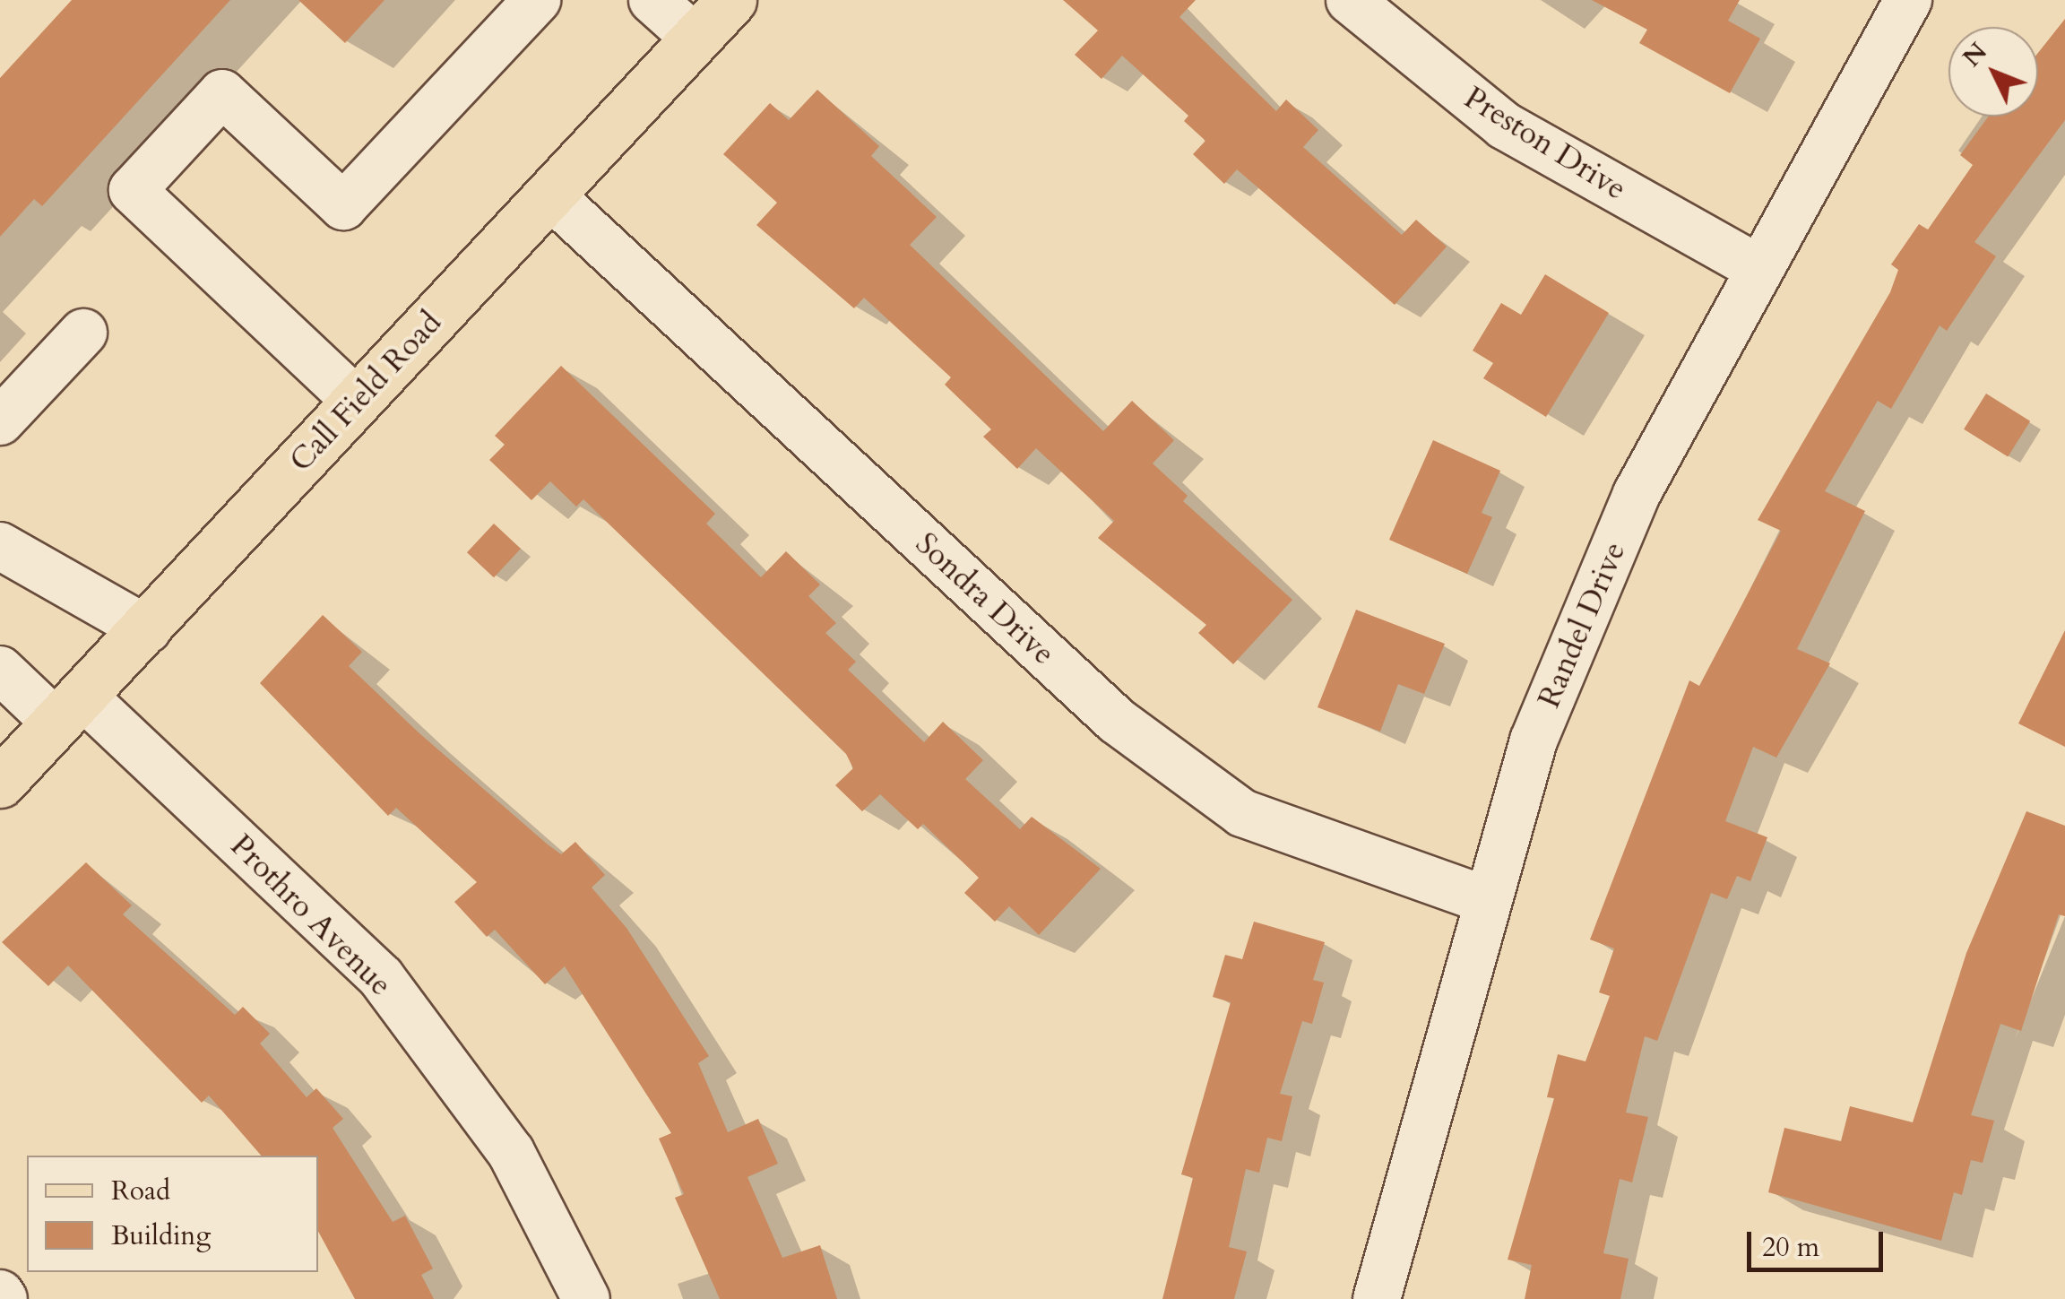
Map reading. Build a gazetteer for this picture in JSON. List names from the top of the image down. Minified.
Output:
{"streets":{"main road":["Call Field Road"],"street":["Preston Drive","Sondra Drive","Randel Drive","Prothro Avenue"]},"crossings":[["Preston Drive","Randel Drive"],["Call Field Road","Sondra Drive"],["Call Field Road","Prothro Avenue"],["Sondra Drive","Randel Drive"]],"legend":["Road","Building"],"scale_bar":"20 m","north":"top left"}
